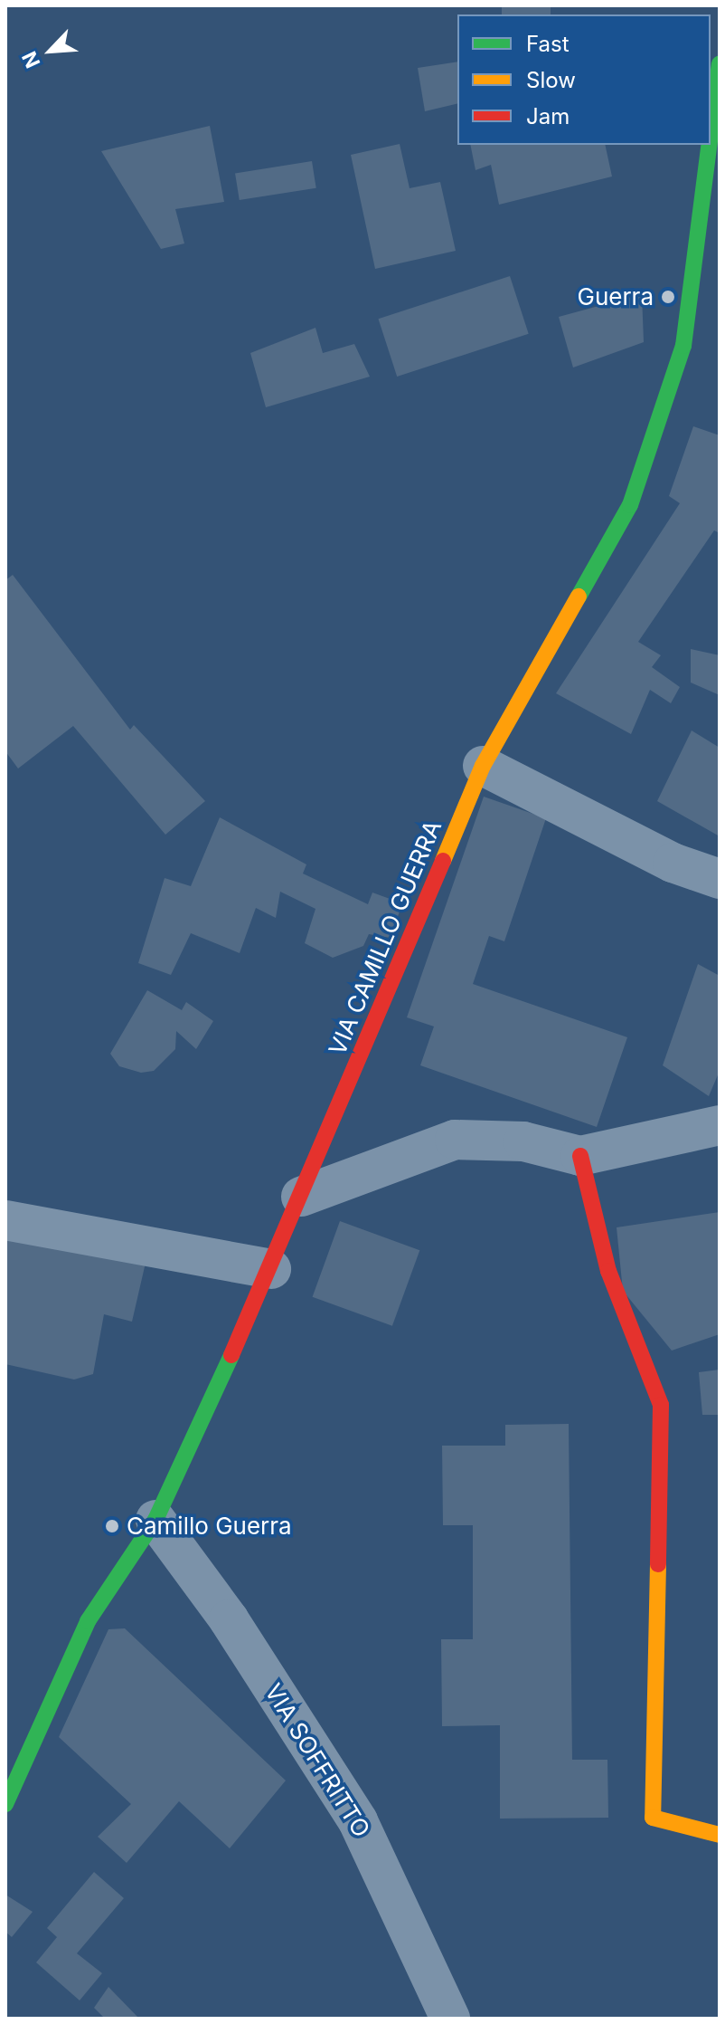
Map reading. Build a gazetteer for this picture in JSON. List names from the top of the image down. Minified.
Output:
{"streets":{"street":["VIA CAMILLO GUERRA","VIA SOFFRITTO"]},"crossings":[["VIA CAMILLO GUERRA","VIA SOFFRITTO"]],"places":["Guerra","Camillo Guerra"],"legend":["Fast","Slow","Jam"],"north":"bottom left"}
